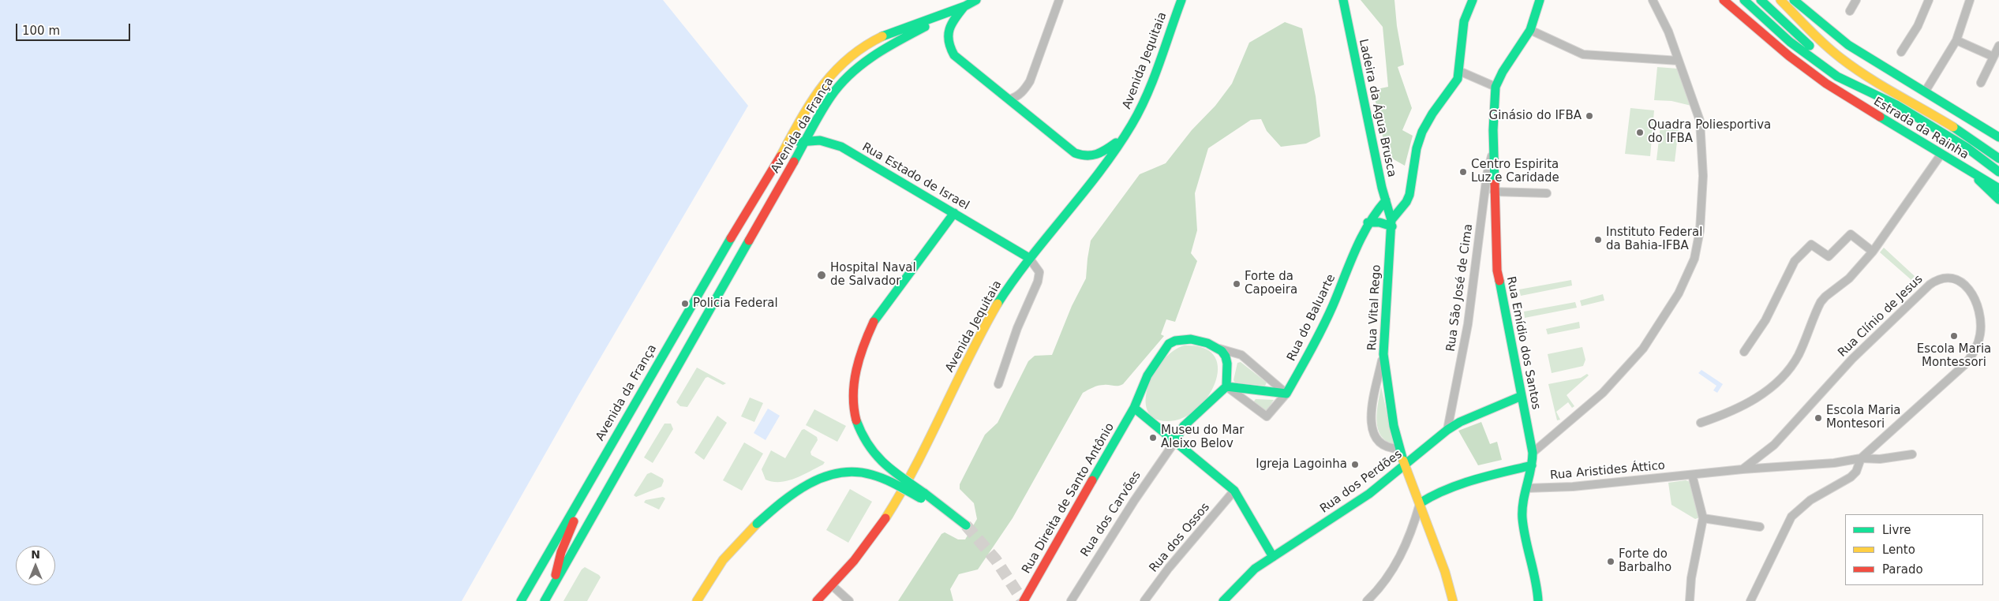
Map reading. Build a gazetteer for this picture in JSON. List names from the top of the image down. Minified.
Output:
{"streets":{"main road":["Avenida Jequitaia","Ladeira da Água Brusca","Avenida da França","Estrada da Rainha","Rua Estado de Israel","Rua Vital Rego","Rua do Baluarte","Rua Emídio dos Santos","Rua dos Perdões","Rua Direita de Santo Antônio"],"street":["Rua São José de Cima","Rua Clínio de Jesus","Rua Aristides Áttico","Rua dos Carvões","Rua dos Ossos"]},"crossings":[["Avenida Jequitaia","Rua Estado de Israel"],["Ladeira da Água Brusca","Rua Vital Rego"],["Ladeira da Água Brusca","Rua do Baluarte"],["Avenida da França","Rua Estado de Israel"],["Rua São José de Cima","Rua Emídio dos Santos"],["Rua São José de Cima","Rua dos Perdões"],["Rua Vital Rego","Rua dos Perdões"],["Rua Clínio de Jesus","Rua Aristides Áttico"],["Rua Emídio dos Santos","Rua Aristides Áttico"],["Rua Emídio dos Santos","Rua dos Perdões"]],"places":["Ginásio do IFBA","Quadra Poliesportiva do IFBA","Centro Espirita Luz e Caridade","Instituto Federal da Bahia-IFBA","Hospital Naval de Salvador","Forte da Capoeira","Policia Federal","Escola Maria Montessori","Escola Maria Montesori","Museu do Mar Aleixo Belov","Igreja Lagoinha","Forte do Barbalho"],"legend":["Livre","Lento","Parado"],"scale_bar":"100 m","north":"top"}
